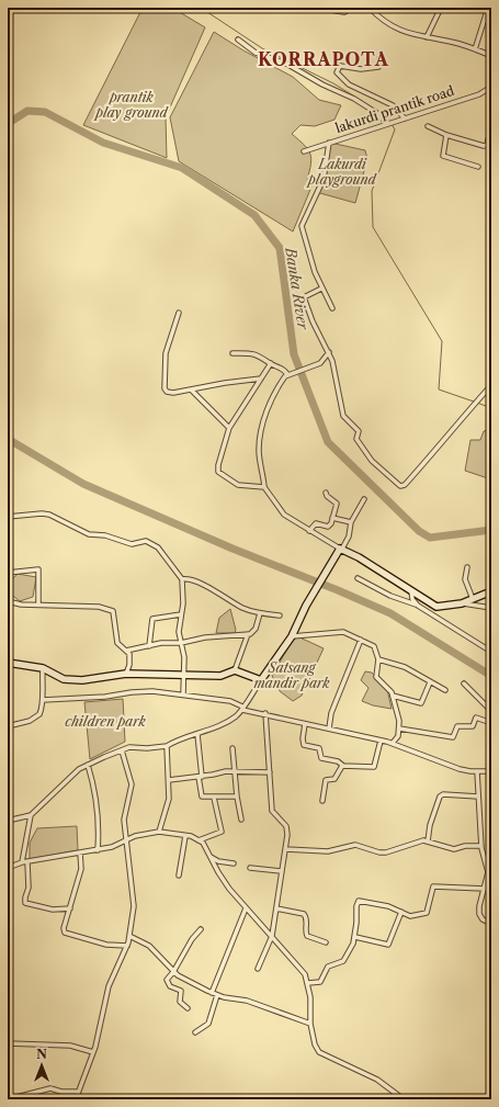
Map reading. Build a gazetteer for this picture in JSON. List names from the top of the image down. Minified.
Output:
{"streets":{"street":["lakurdi prantik road"]},"districts":["KORRAPOTA"],"water":["Banka River"],"parks":["prantik play ground","Lakurdi playground","Satsang mandir park","children park"],"north":"top"}
